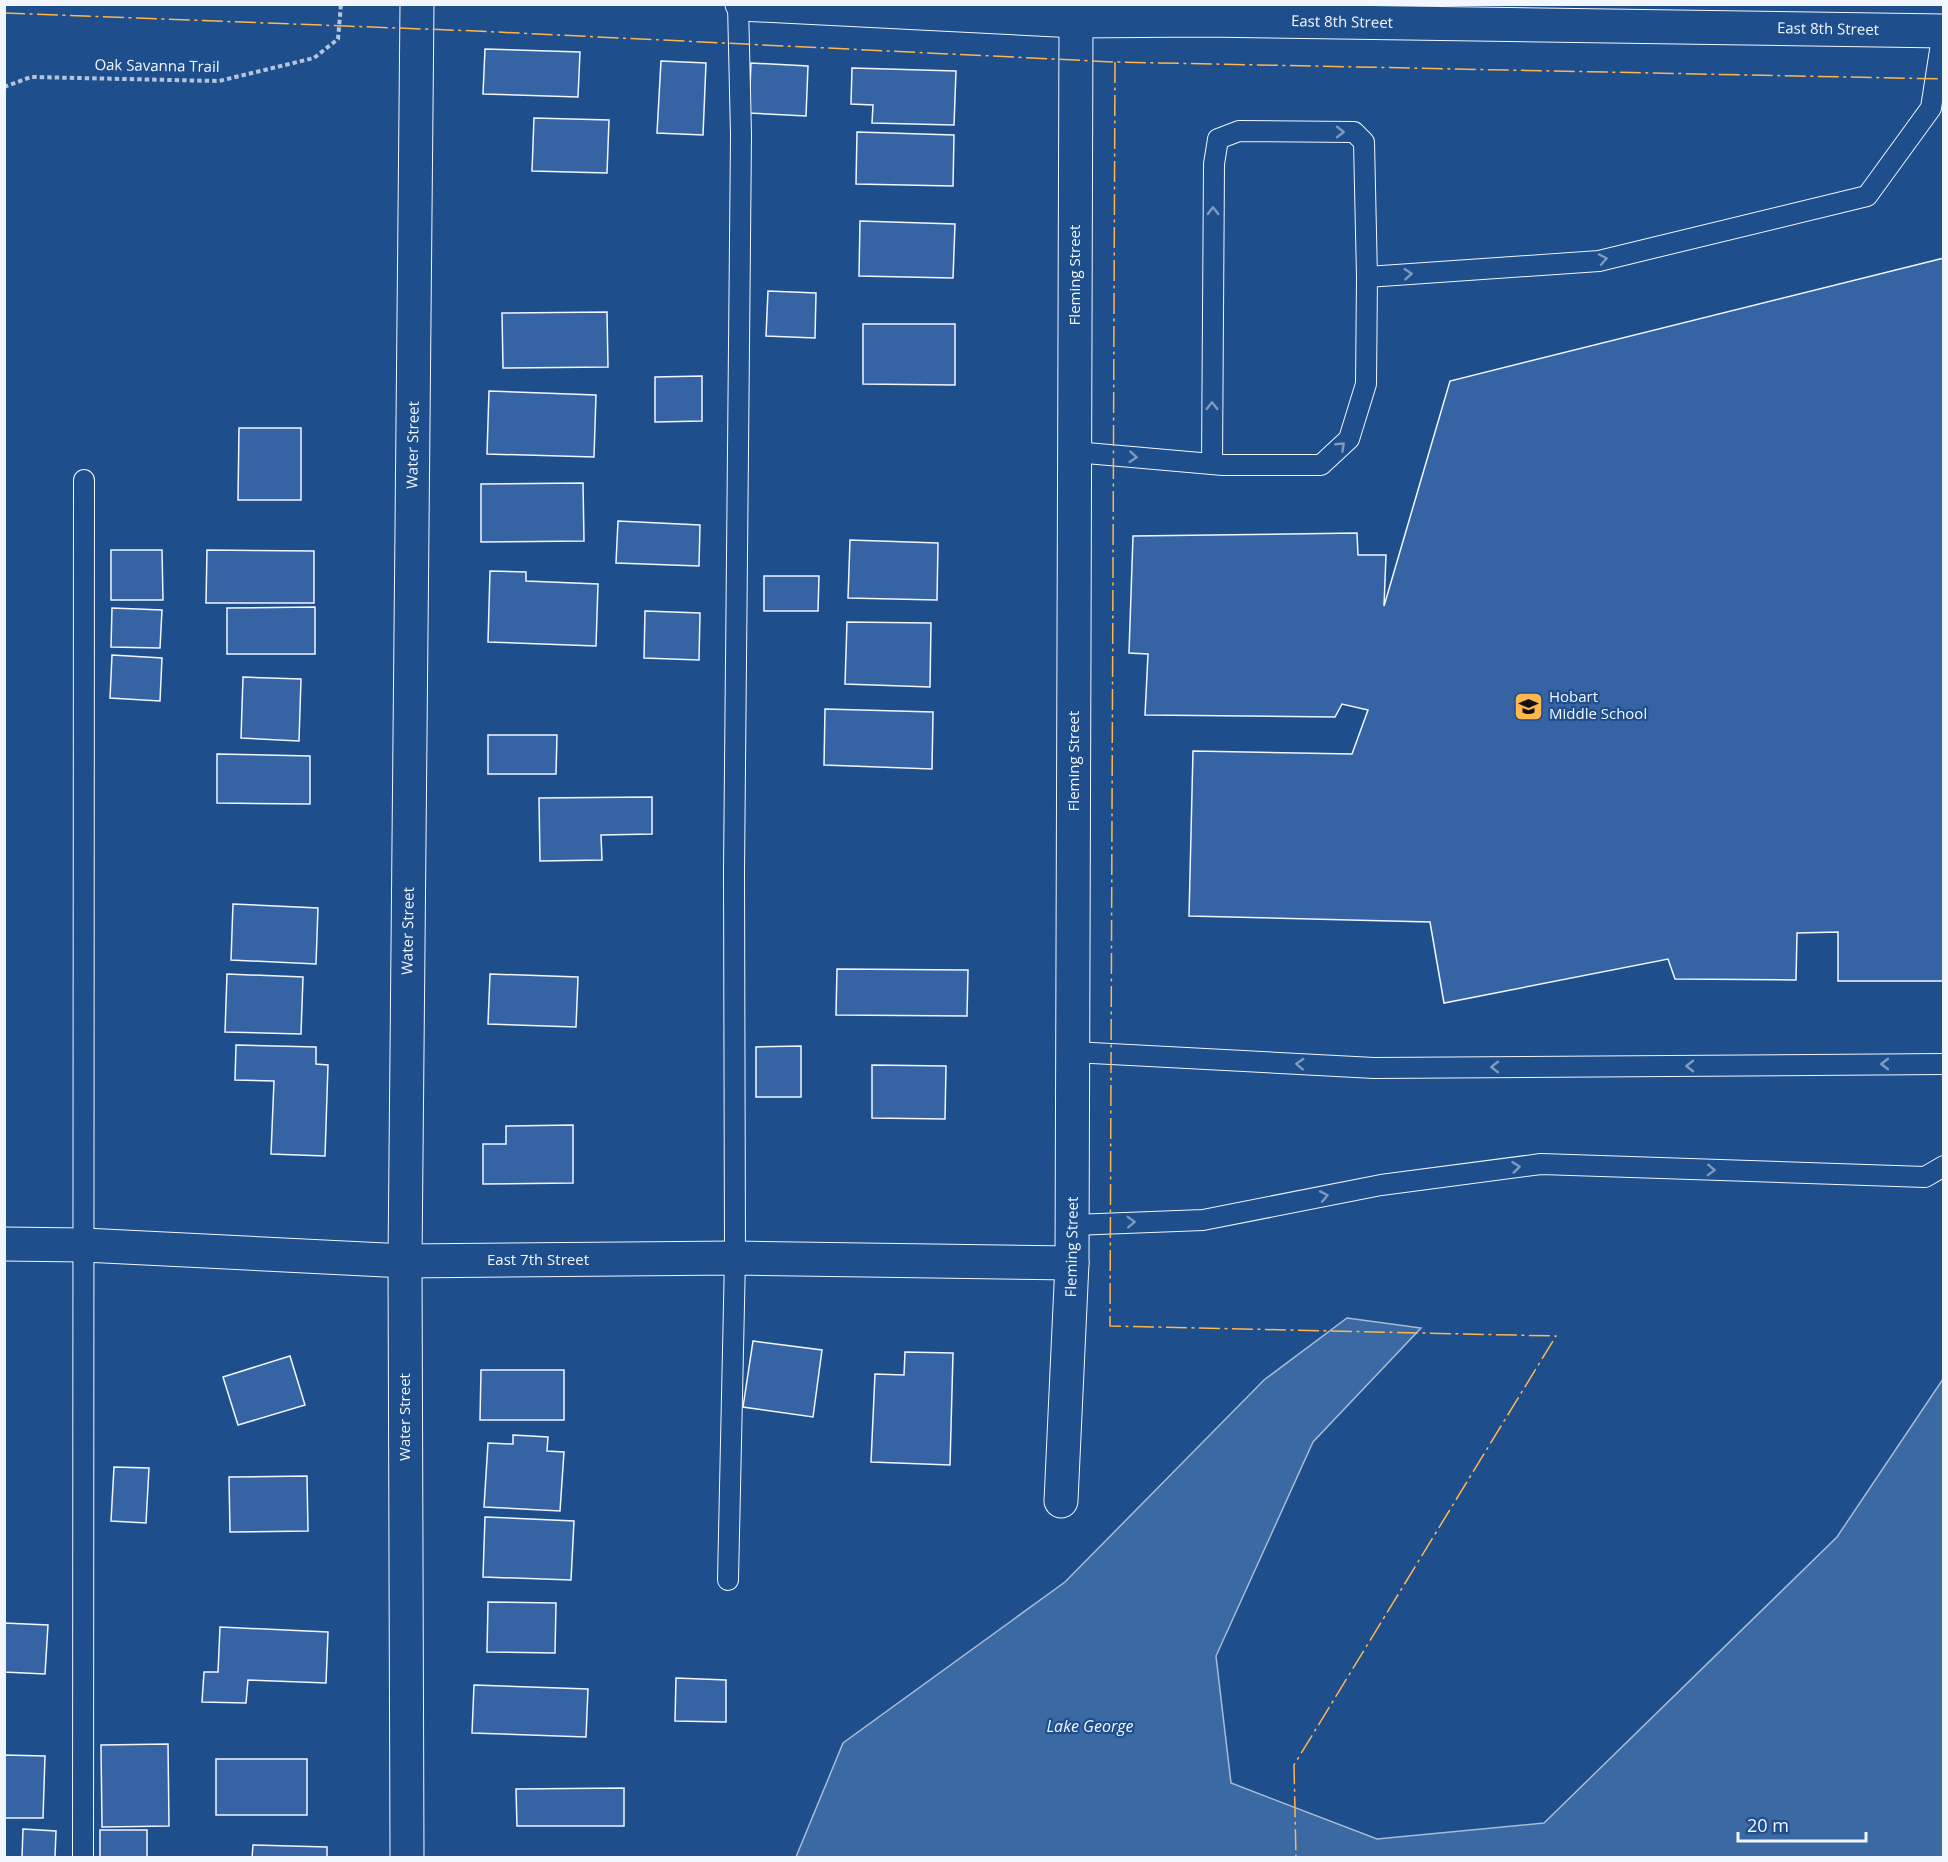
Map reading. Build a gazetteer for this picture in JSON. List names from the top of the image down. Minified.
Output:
{"streets":{"street":["East 8th Street","Fleming Street","Water Street","East 7th Street"],"path":["Oak Savanna Trail"]},"crossings":[["East 8th Street","Fleming Street"],["Fleming Street","East 7th Street"],["Water Street","East 7th Street"]],"water":["Lake George"],"places":{"school or university":["Hobart Middle School"]},"scale_bar":"20 m"}
